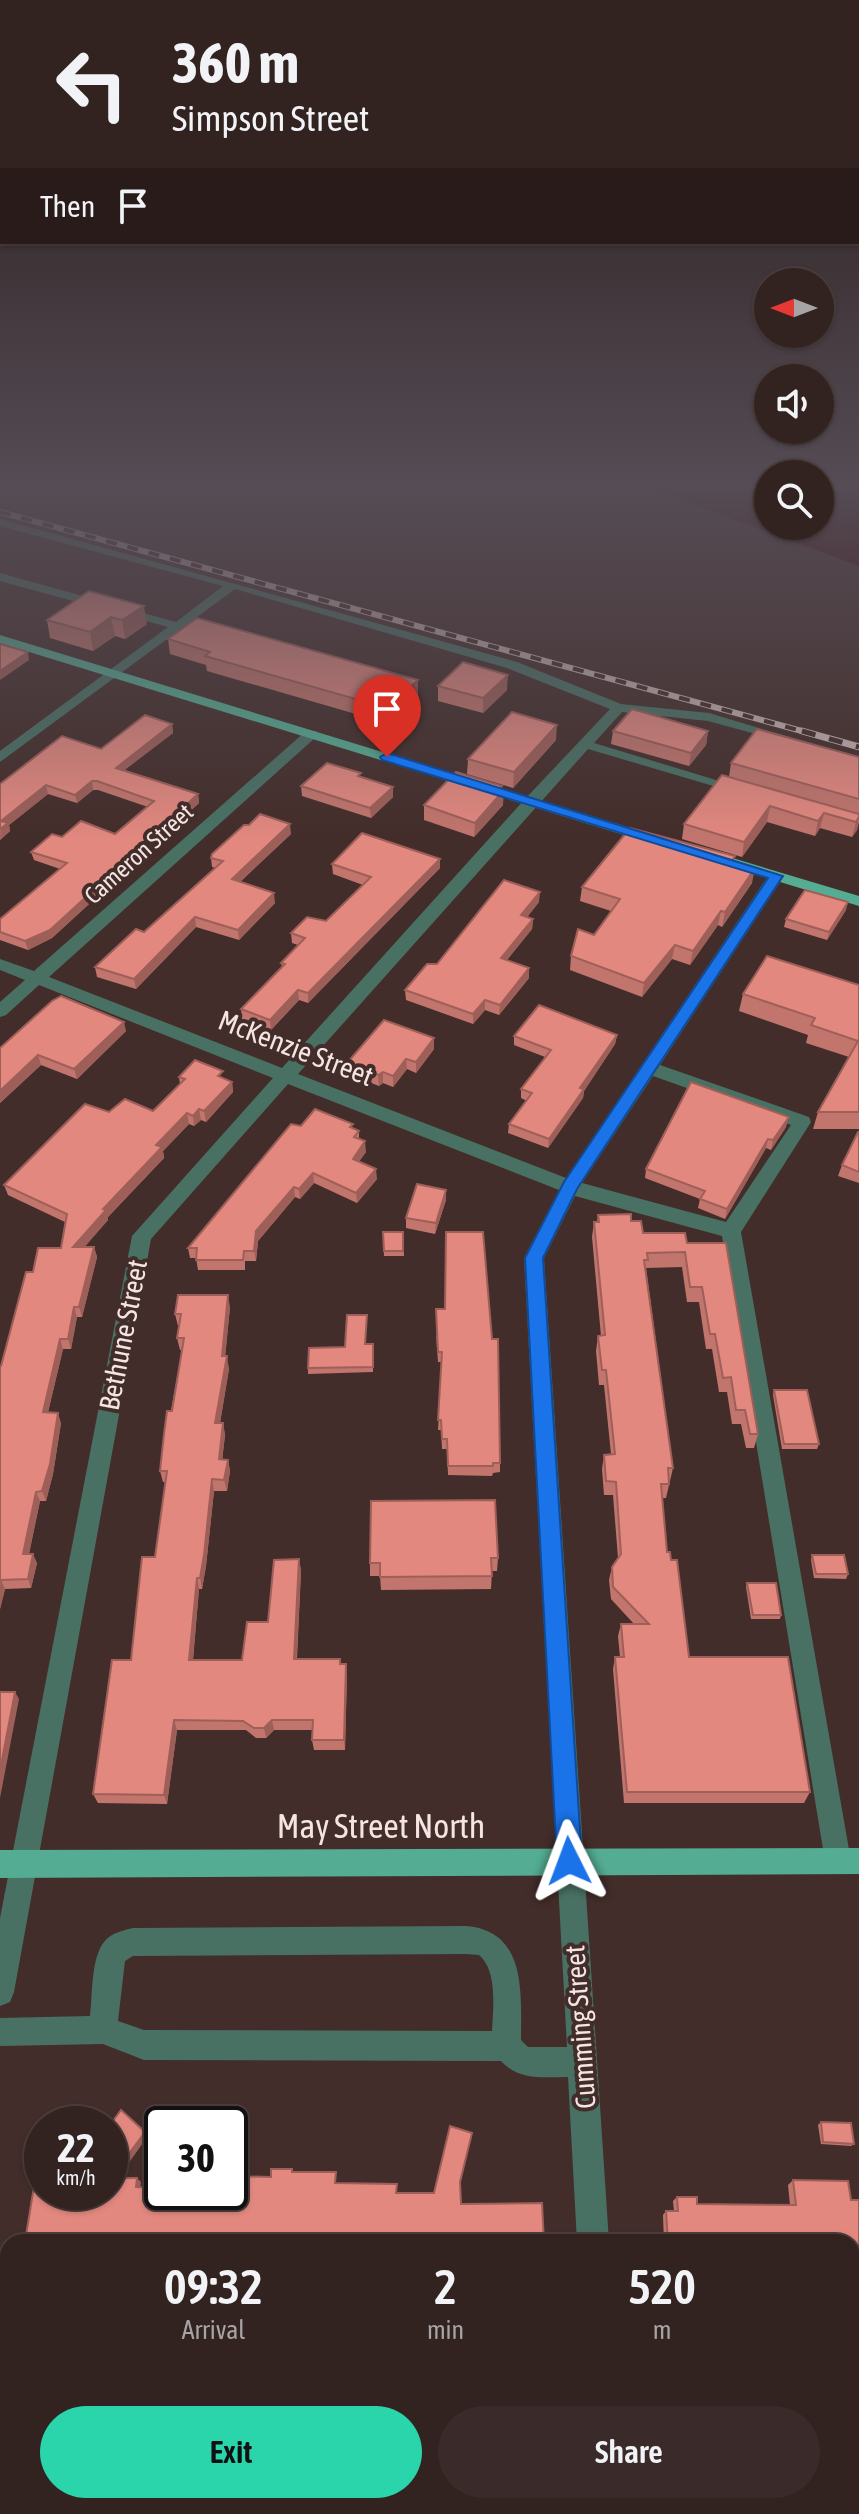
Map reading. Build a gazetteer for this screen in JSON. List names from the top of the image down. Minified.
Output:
{"streets":{"main road":["May Street North"],"street":["Cameron Street","McKenzie Street","Bethune Street","Cumming Street"]},"crossings":[["Cameron Street","McKenzie Street"],["McKenzie Street","Bethune Street"],["McKenzie Street","Cumming Street"],["Bethune Street","May Street North"],["May Street North","Cumming Street"]],"north":"left","page":{"turn":["360 m","Simpson Street"],"then":"Then","speed":"22 km/h","limit":"30","eta":["09:32","Arrival","2","min","520","m"],"buttons":["Exit","Share"]}}
